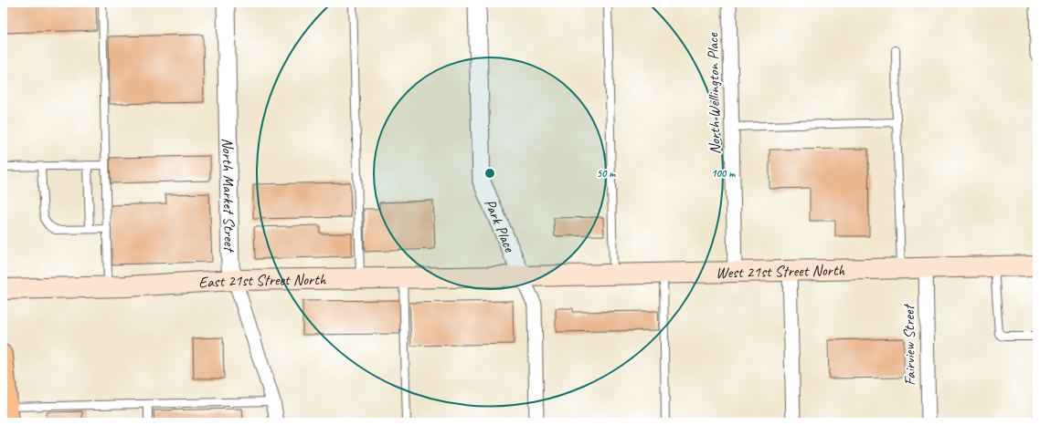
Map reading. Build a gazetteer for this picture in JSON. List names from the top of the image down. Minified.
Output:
{"streets":{"main road":["West 21st Street North","East 21st Street North"],"street":["North Wellington Place","North Market Street","Park Place","Fairview Street"]},"crossings":[["North Wellington Place","West 21st Street North"],["North Market Street","East 21st Street North"],["Park Place","West 21st Street North"],["Park Place","East 21st Street North"],["West 21st Street North","East 21st Street North"],["West 21st Street North","Fairview Street"]],"rings":["50 m","100 m"]}
